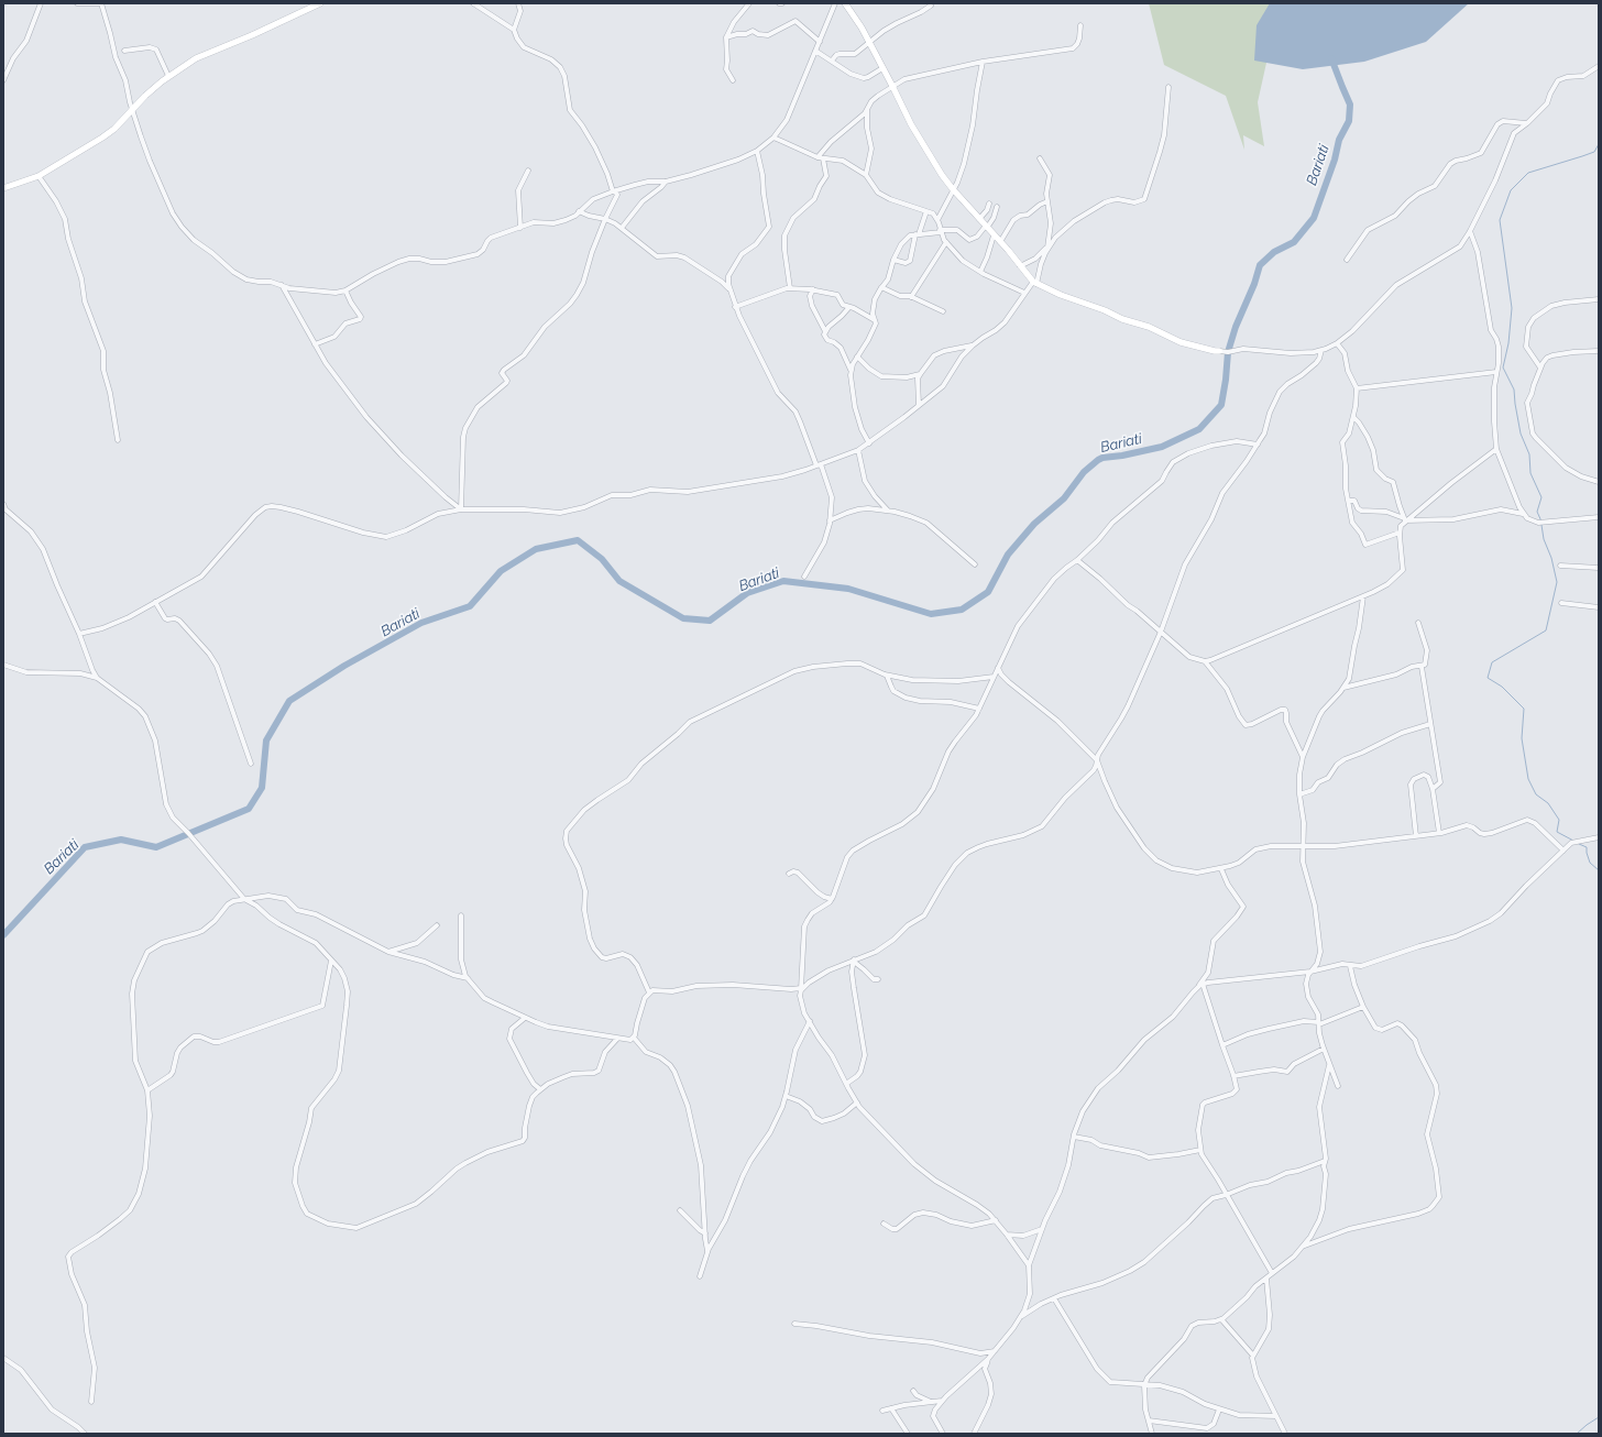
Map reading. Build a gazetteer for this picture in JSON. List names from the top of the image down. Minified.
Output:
{"water":["Bariati"]}
